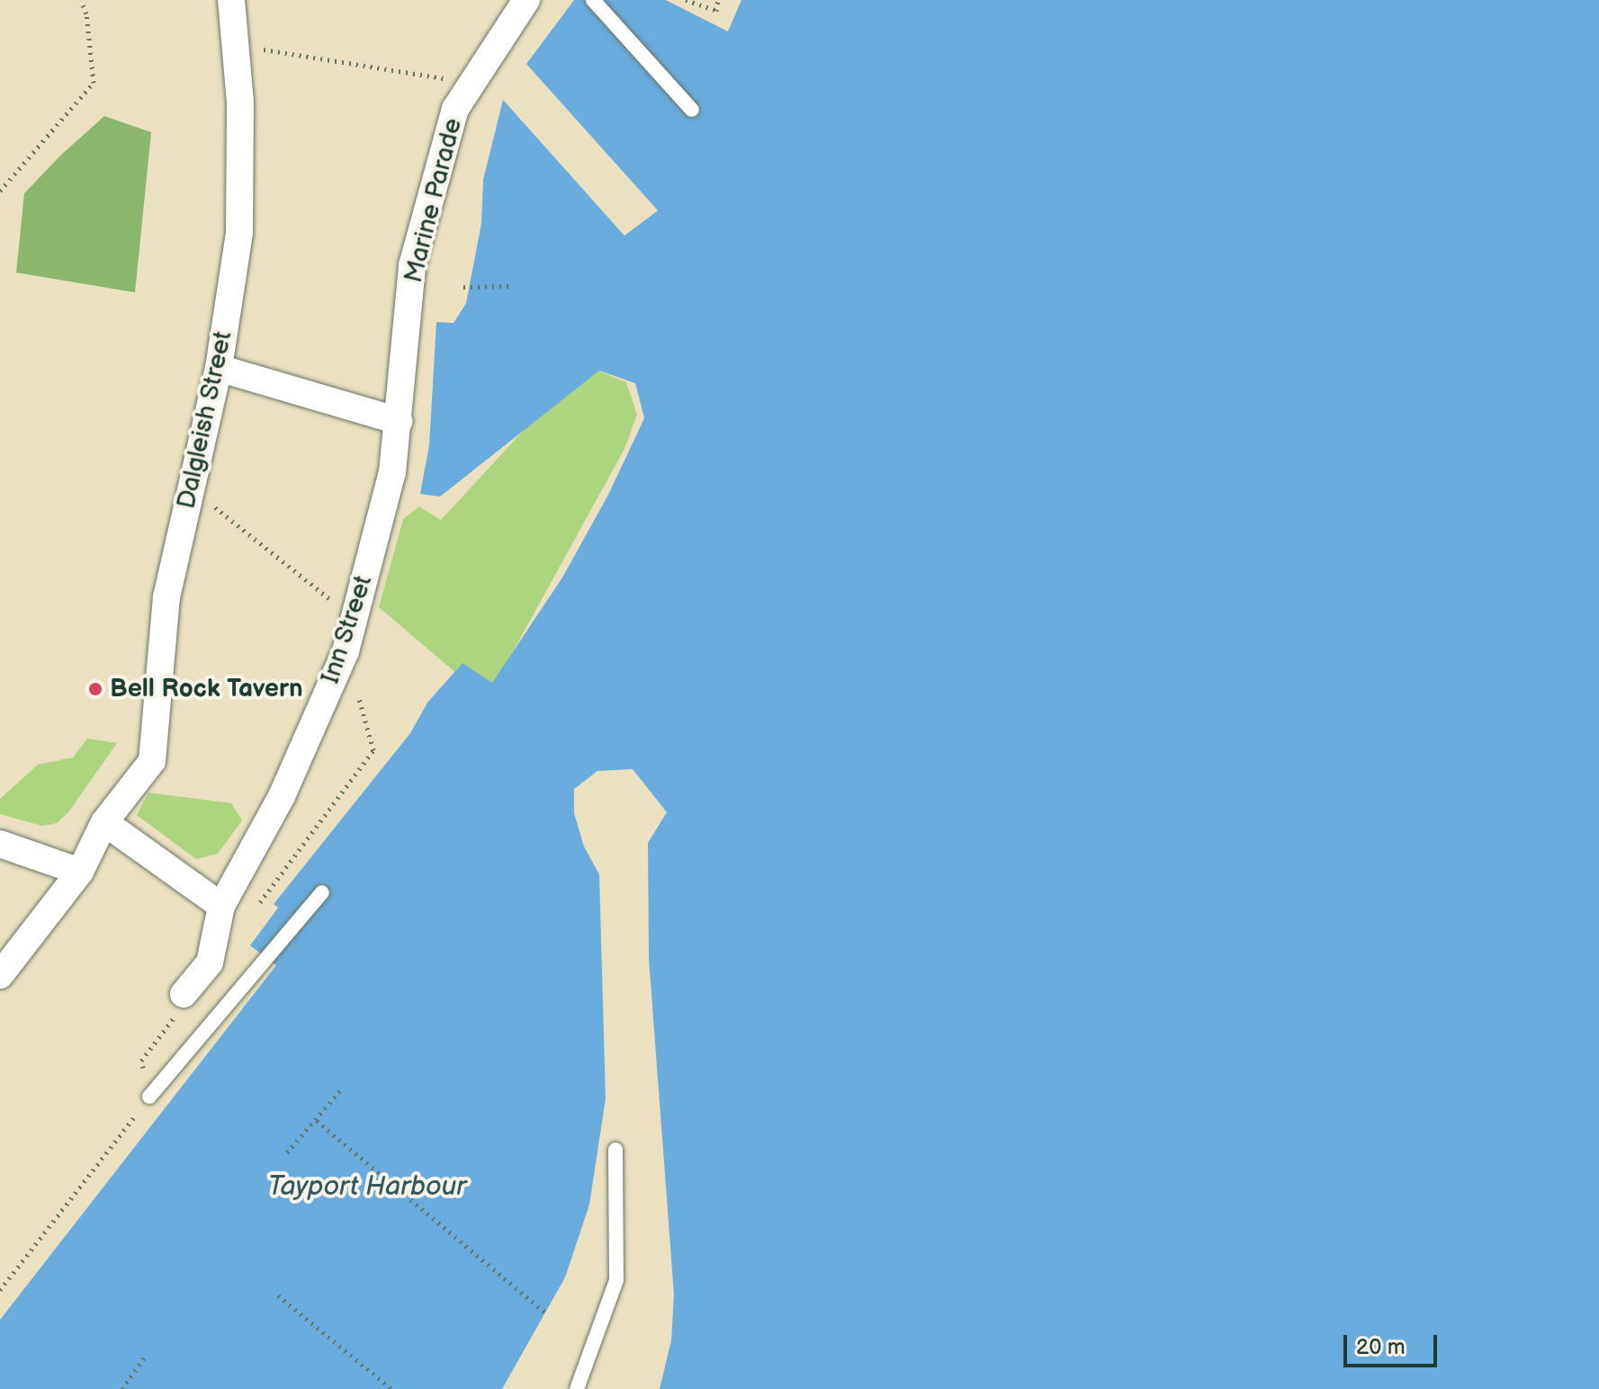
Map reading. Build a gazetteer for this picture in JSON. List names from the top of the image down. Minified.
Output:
{"streets":{"street":["Marine Parade","Dalgleish Street","Inn Street"]},"crossings":[["Marine Parade","Inn Street"]],"water":["Tayport Harbour"],"places":["Bell Rock Tavern"],"scale_bar":"20 m"}
